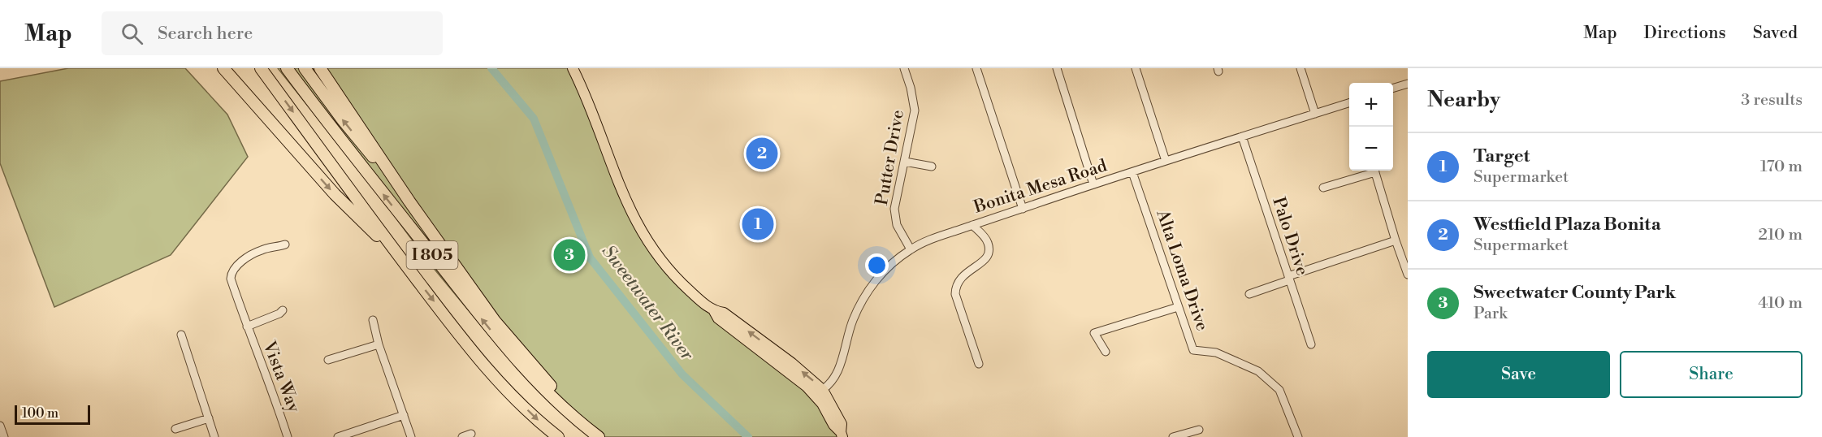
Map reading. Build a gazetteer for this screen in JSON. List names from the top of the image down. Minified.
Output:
{"streets":{"highway":["I 805"],"street":["Putter Drive","Bonita Mesa Road","Palo Drive","Alta Loma Drive","Vista Way"]},"crossings":[["Putter Drive","Bonita Mesa Road"],["Bonita Mesa Road","Palo Drive"],["Bonita Mesa Road","Alta Loma Drive"]],"water":["Sweetwater River"],"scale_bar":"100 m","page":{"header":"Map","search":"Search here","nav":["Map","Directions","Saved"],"heading":["Nearby","3 results"],"map_buttons":["+","−"],"list":[{"mark":"1","name":"Target","note":"Supermarket","value":"170 m"},{"mark":"2","name":"Westfield Plaza Bonita","note":"Supermarket","value":"210 m"},{"mark":"3","name":"Sweetwater County Park","note":"Park","value":"410 m"}],"pins":["2","1","3"],"buttons":["Save","Share"],"scale":"100 m"}}
